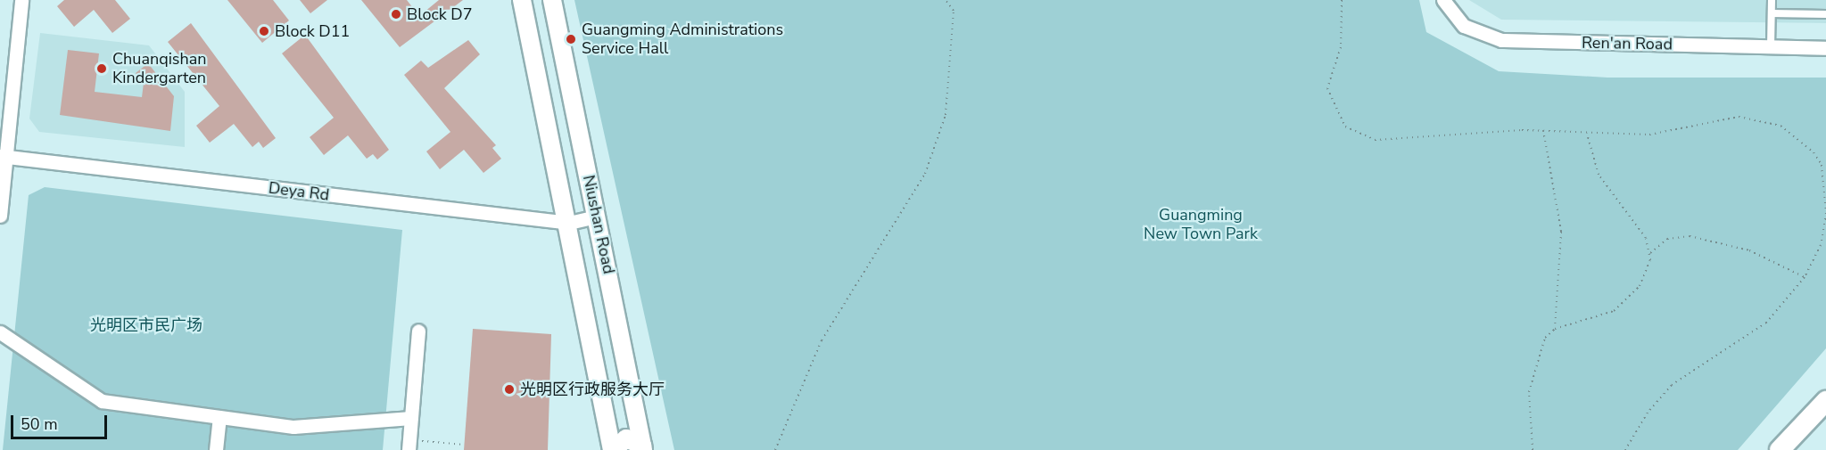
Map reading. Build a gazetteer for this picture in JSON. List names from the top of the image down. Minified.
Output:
{"streets":{"street":["Ren'an Road","Deya Rd","Niushan Road"]},"crossings":[["Deya Rd","Niushan Road"]],"parks":["Guangming New Town Park","光明区市民广场"],"places":["Block D7","Block D11","Guangming Administrations Service Hall","Chuanqishan Kindergarten","光明区行政服务大厅"],"scale_bar":"50 m"}
